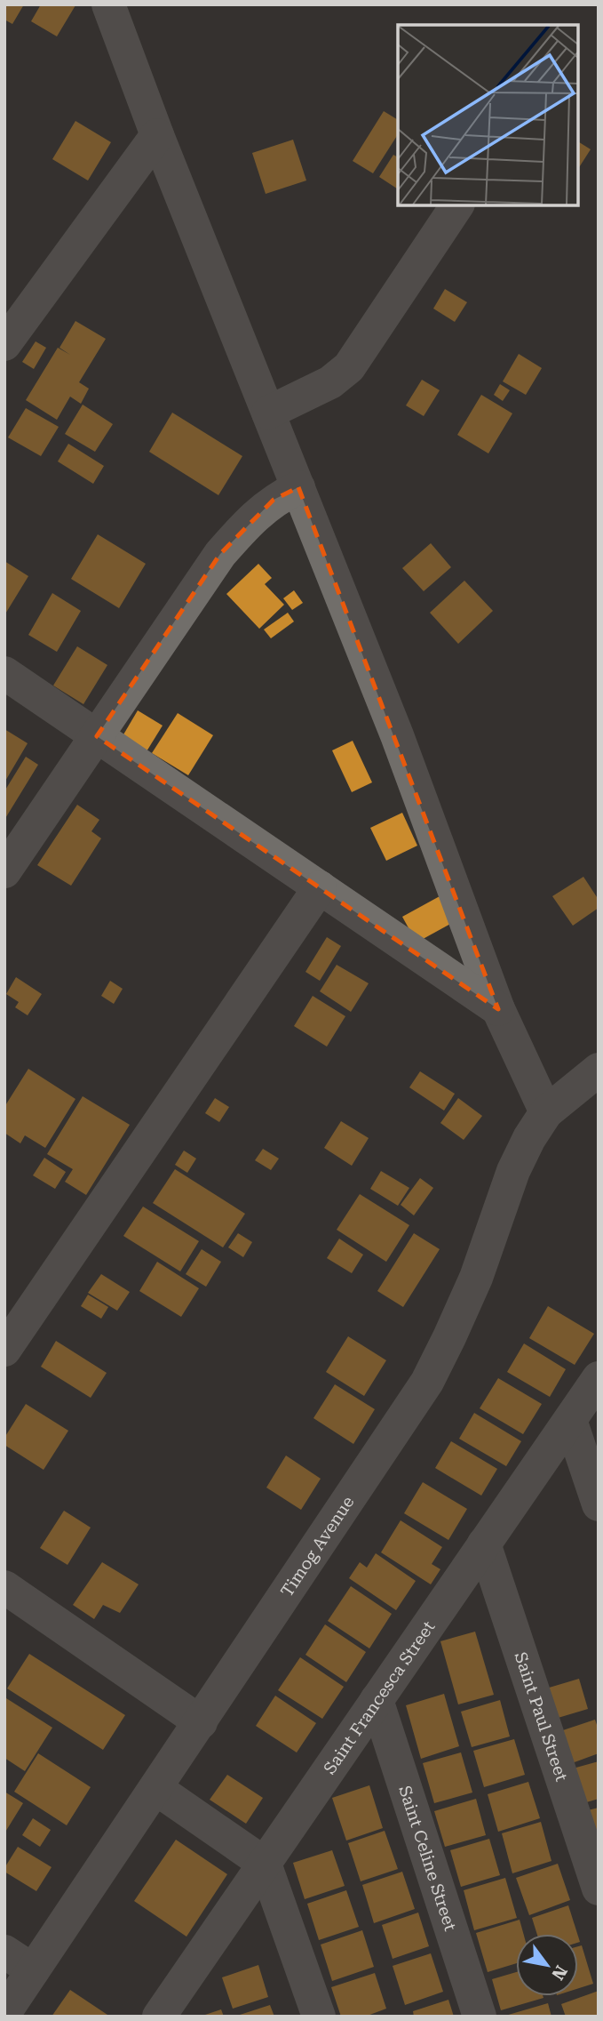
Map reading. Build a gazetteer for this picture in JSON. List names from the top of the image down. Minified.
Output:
{"streets":{"street":["Timog Avenue","Saint Francesca Street","Saint Paul Street","Saint Celine Street"]},"crossings":[["Saint Francesca Street","Saint Paul Street"],["Saint Francesca Street","Saint Celine Street"]],"north":"bottom right"}
